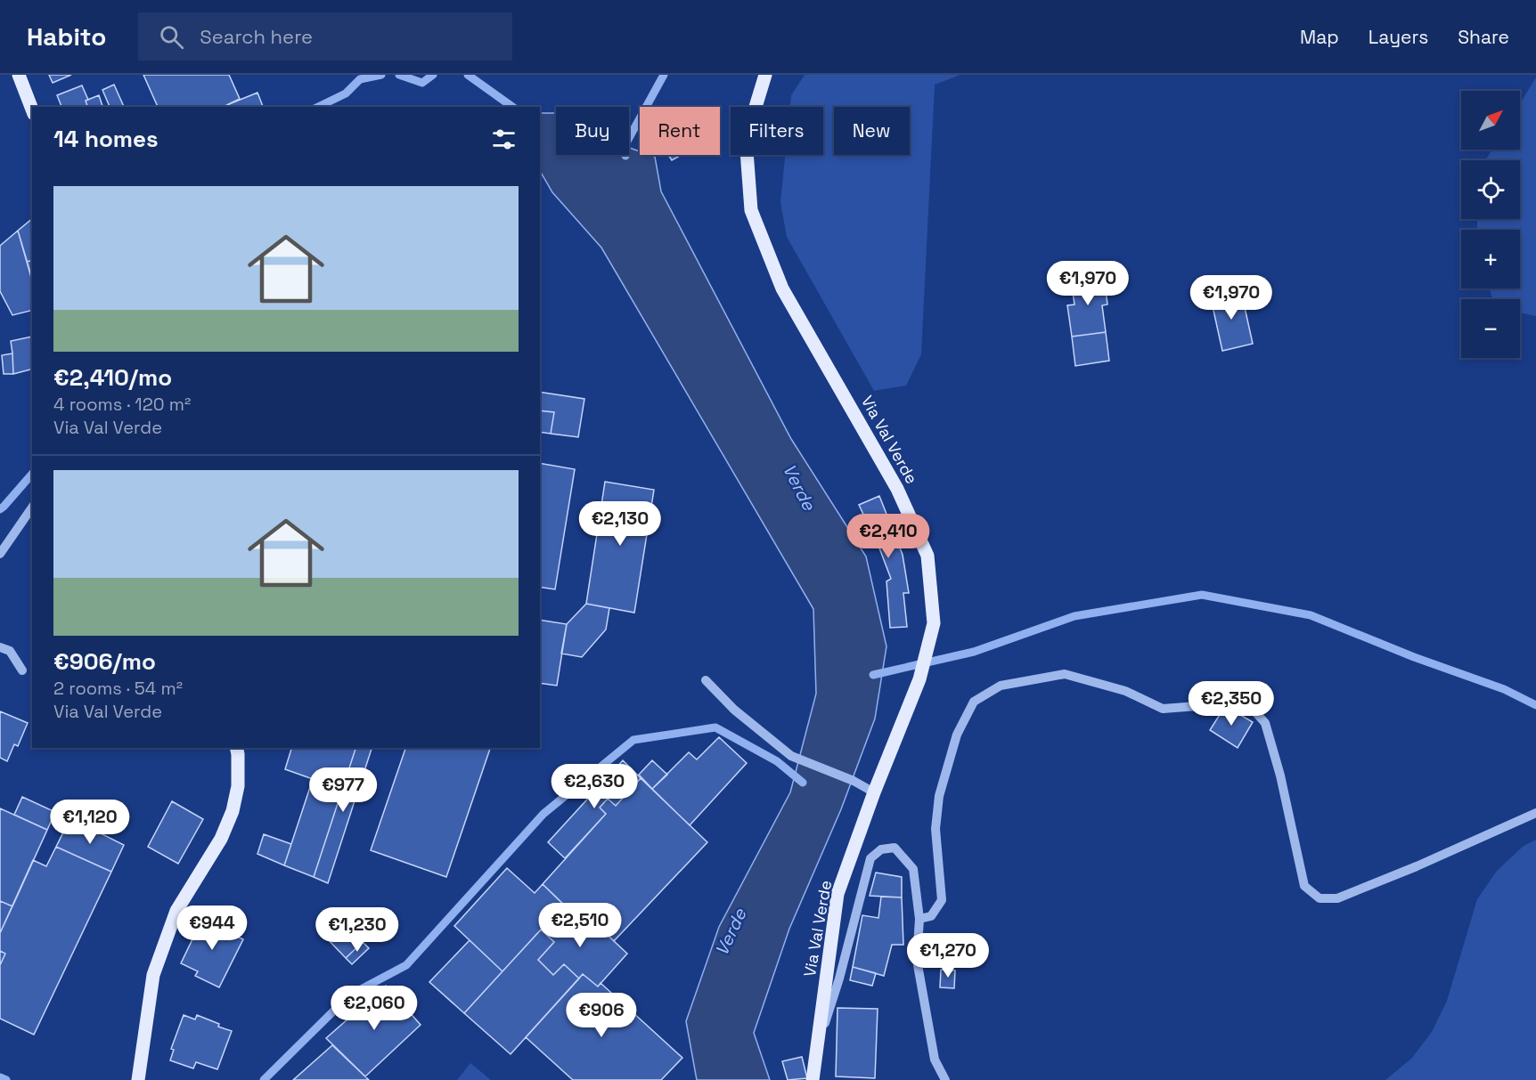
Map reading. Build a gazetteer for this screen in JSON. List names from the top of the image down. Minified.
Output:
{"streets":{"main road":["Via Val Verde"]},"water":["Verde"],"north":"top right","page":{"header":"Habito","search":"Search here","nav":["Map","Layers","Share"],"map_buttons":["+","−"],"chip":["Buy","Rent","Filters","New"],"heading":"14 homes","list":[{"name":"€2,410/mo","note":"4 rooms · 120 m² · Via Val Verde"},{"name":"€906/mo","note":"2 rooms · 54 m² · Via Val Verde"}],"price":["€1,970","€1,970","€2,130","€2,410","€2,350","€2,630","€977","€1,120","€2,510","€944","€1,230","€1,270","€2,060","€906"]}}
